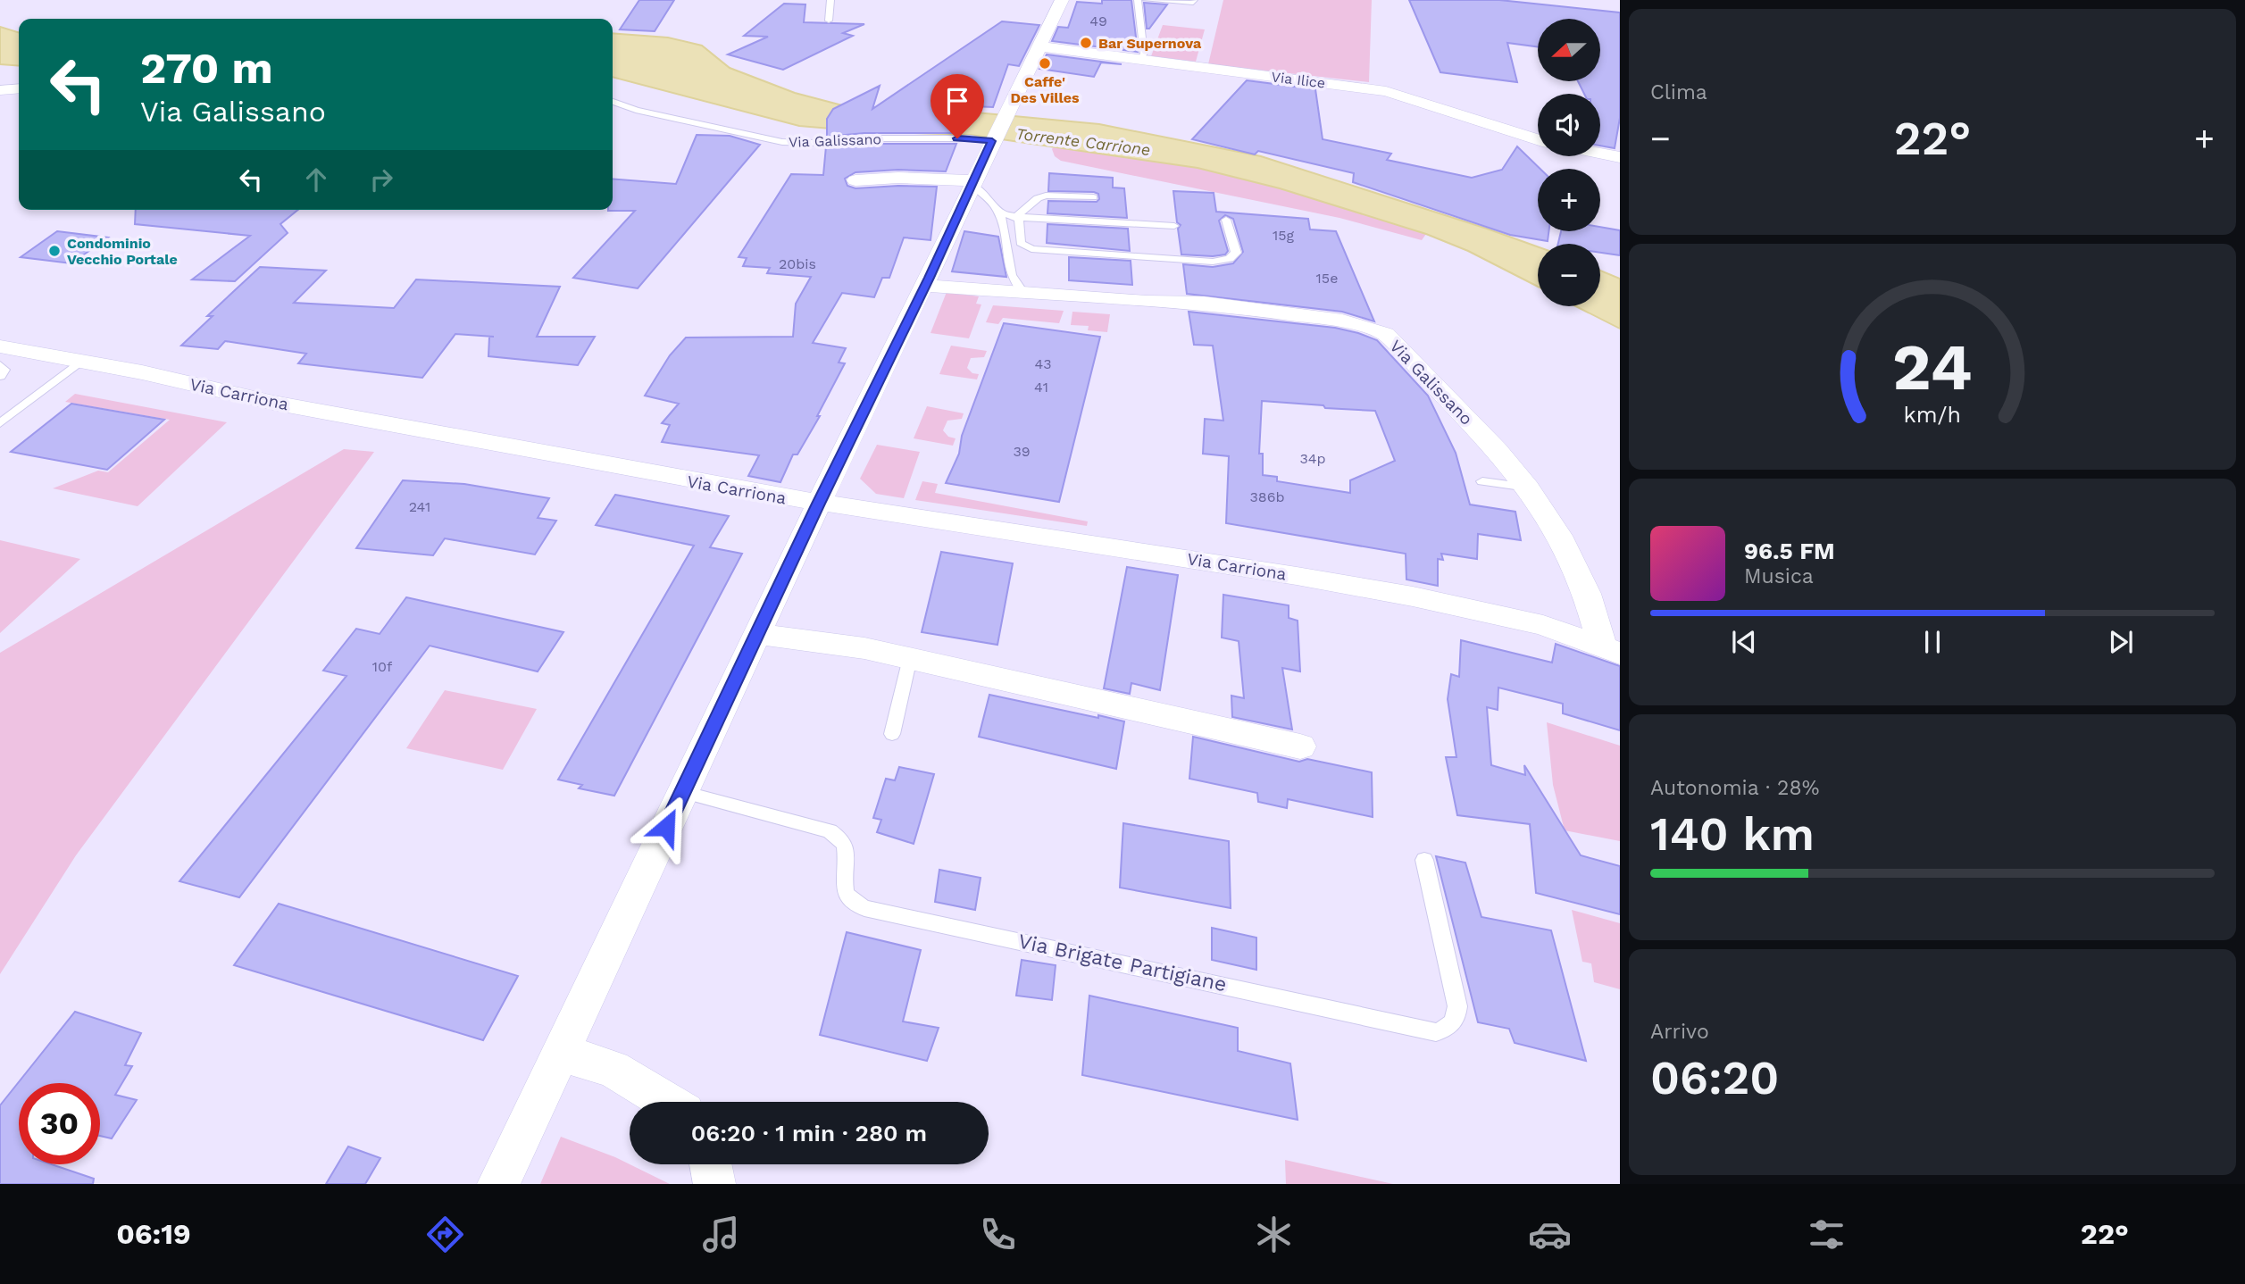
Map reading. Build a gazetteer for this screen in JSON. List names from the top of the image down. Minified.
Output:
{"streets":{"street":["Via Ilice","Via Galissano","Via Carriona"],"lane":["Via Brigate Partigiane"]},"crossings":[["Via Galissano","Via Carriona"]],"water":["Torrente Carrione"],"places":["Bar Supernova","Caffe' Des Villes","Condominio Vecchio Portale"],"house_numbers":["49","15g","20bis","15e","43","41","39","34p","386b","241","10f"],"north":"left","page":{"tile":["Clima",["Autonomia · 28%","140 km"],["Arrivo","06:20"]],"map_buttons":["+","−"],"turn":["270 m","Via Galissano"],"heat":["−","22°","+"],"song":["96.5 FM","Musica"],"limit":"30","trip":"06:20 · 1 min · 280 m","tabs":["06:19","22°"],"gauge":["24","km/h"]}}
